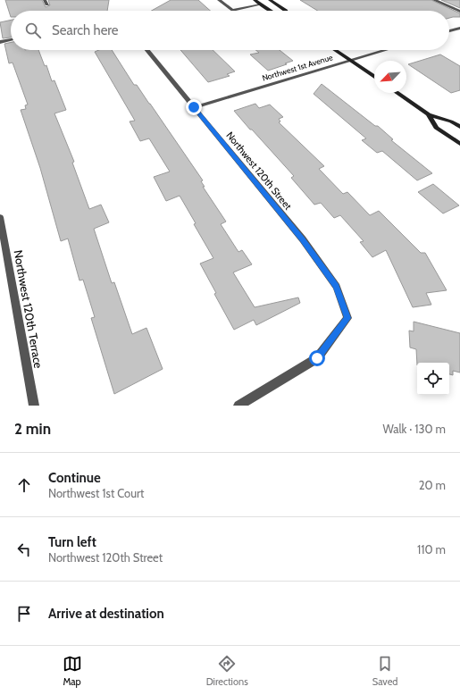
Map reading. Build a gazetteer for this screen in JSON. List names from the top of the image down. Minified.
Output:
{"streets":{"street":["Northwest 1st Avenue","Northwest 120th Street","Northwest 120th Terrace"]},"crossings":[["Northwest 1st Avenue","Northwest 120th Street"]],"north":"bottom left","page":{"search":"Search here","heading":["2 min","Walk · 130 m"],"list":[["Continue","Northwest 1st Court","20 m"],["Turn left","Northwest 120th Street","110 m"],"Arrive at destination"],"nav":["Map","Directions","Saved"]}}
